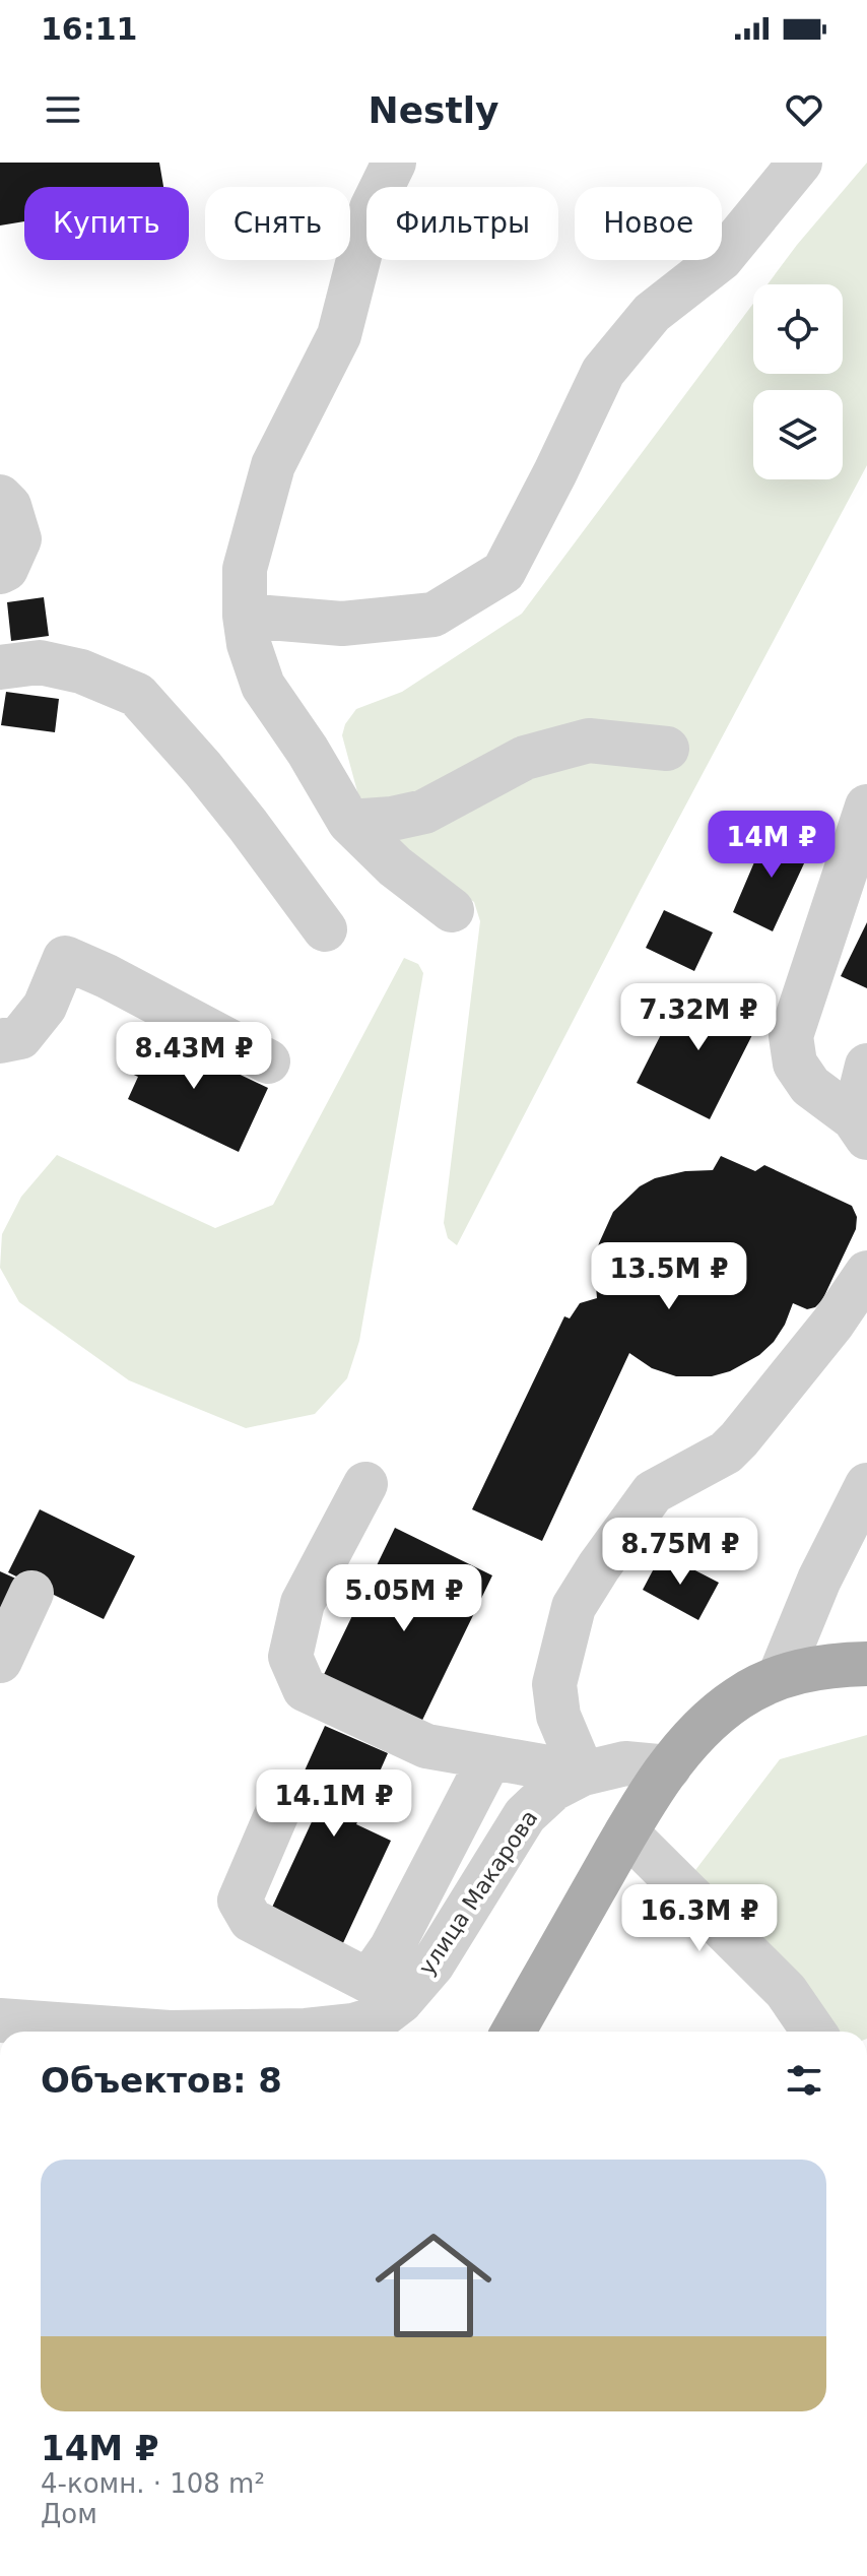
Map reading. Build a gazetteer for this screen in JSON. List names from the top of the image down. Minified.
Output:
{"streets":{"street":["улица Макарова"]},"page":{"status":"16:11","header":"Nestly","chip":["Купить","Снять","Фильтры","Новое"],"price":["14M ₽","7.32M ₽","8.43M ₽","13.5M ₽","8.75M ₽","5.05M ₽","14.1M ₽","16.3M ₽"],"heading":"Объектов: 8","list":[{"name":"14M ₽","note":"4-комн. · 108 m² · Дом"}]}}
